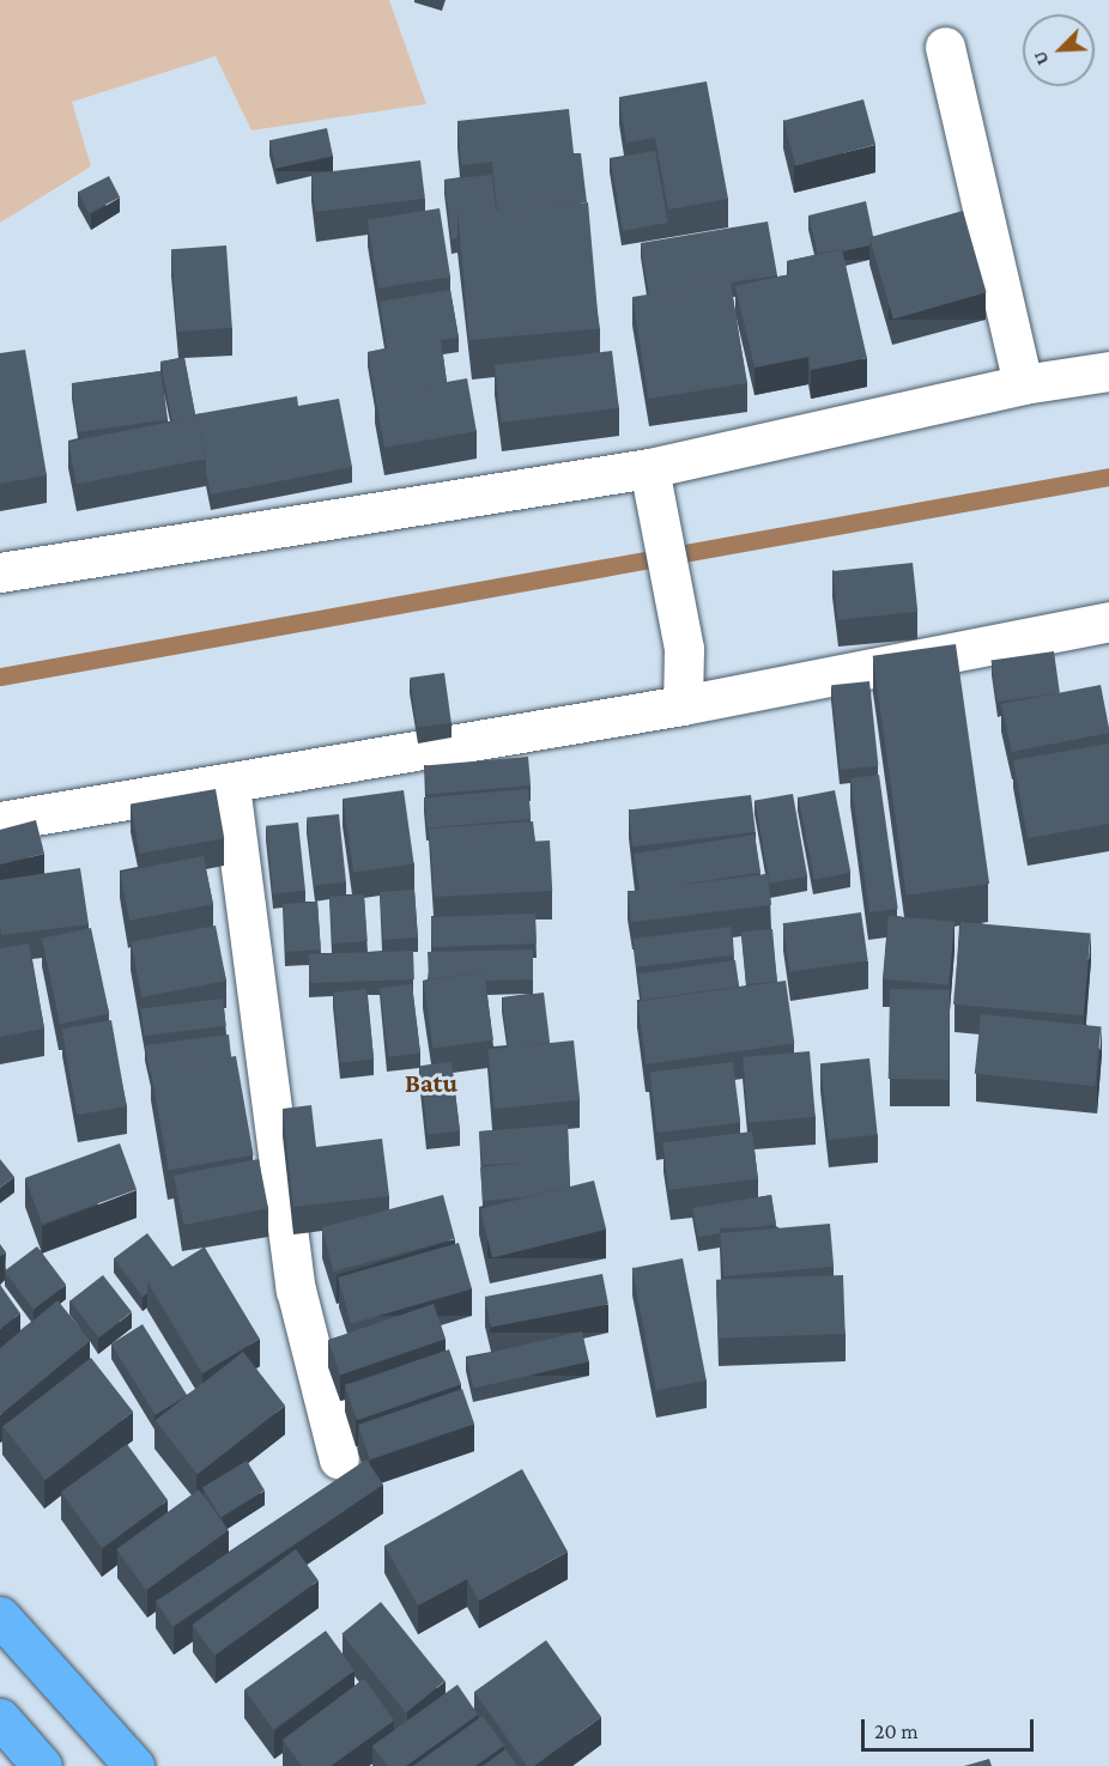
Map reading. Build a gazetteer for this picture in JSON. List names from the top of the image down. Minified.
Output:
{"districts":["Batu"],"scale_bar":"20 m","north":"bottom left"}
